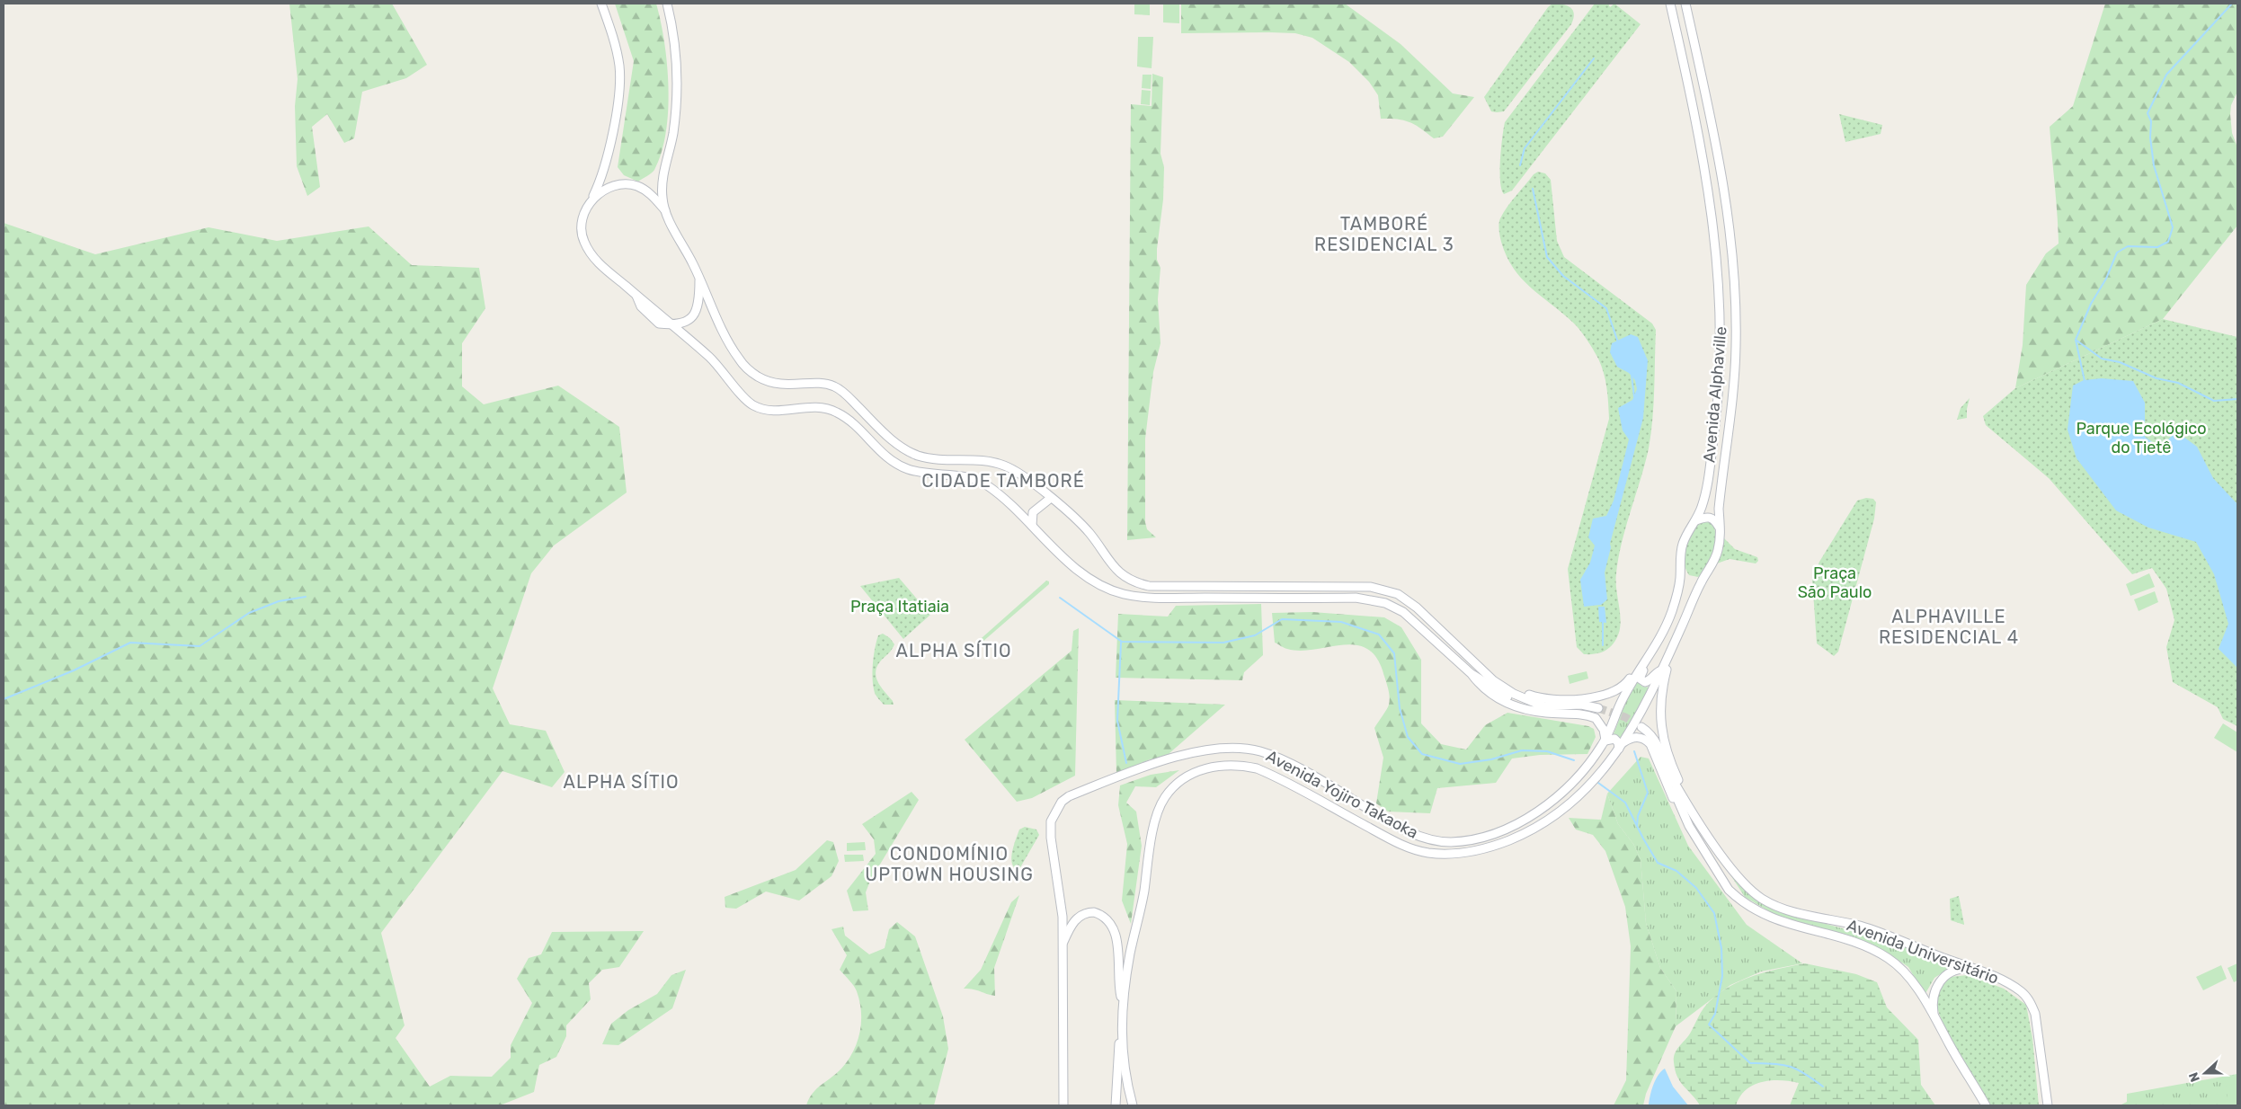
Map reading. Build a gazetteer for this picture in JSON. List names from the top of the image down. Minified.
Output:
{"streets":{"main road":["Avenida Alphaville","Avenida Yojiro Takaoka","Avenida Universitário"]},"crossings":[["Avenida Alphaville","Avenida Yojiro Takaoka"]],"districts":["TAMBORÉ RESIDENCIAL 3","CIDADE TAMBORÉ","ALPHAVILLE RESIDENCIAL 4","ALPHA SÍTIO","ALPHA SÍTIO","CONDOMÍNIO UPTOWN HOUSING"],"parks":["Parque Ecológico do Tietê","Praça São Paulo","Praça Itatiaia"],"north":"left"}
